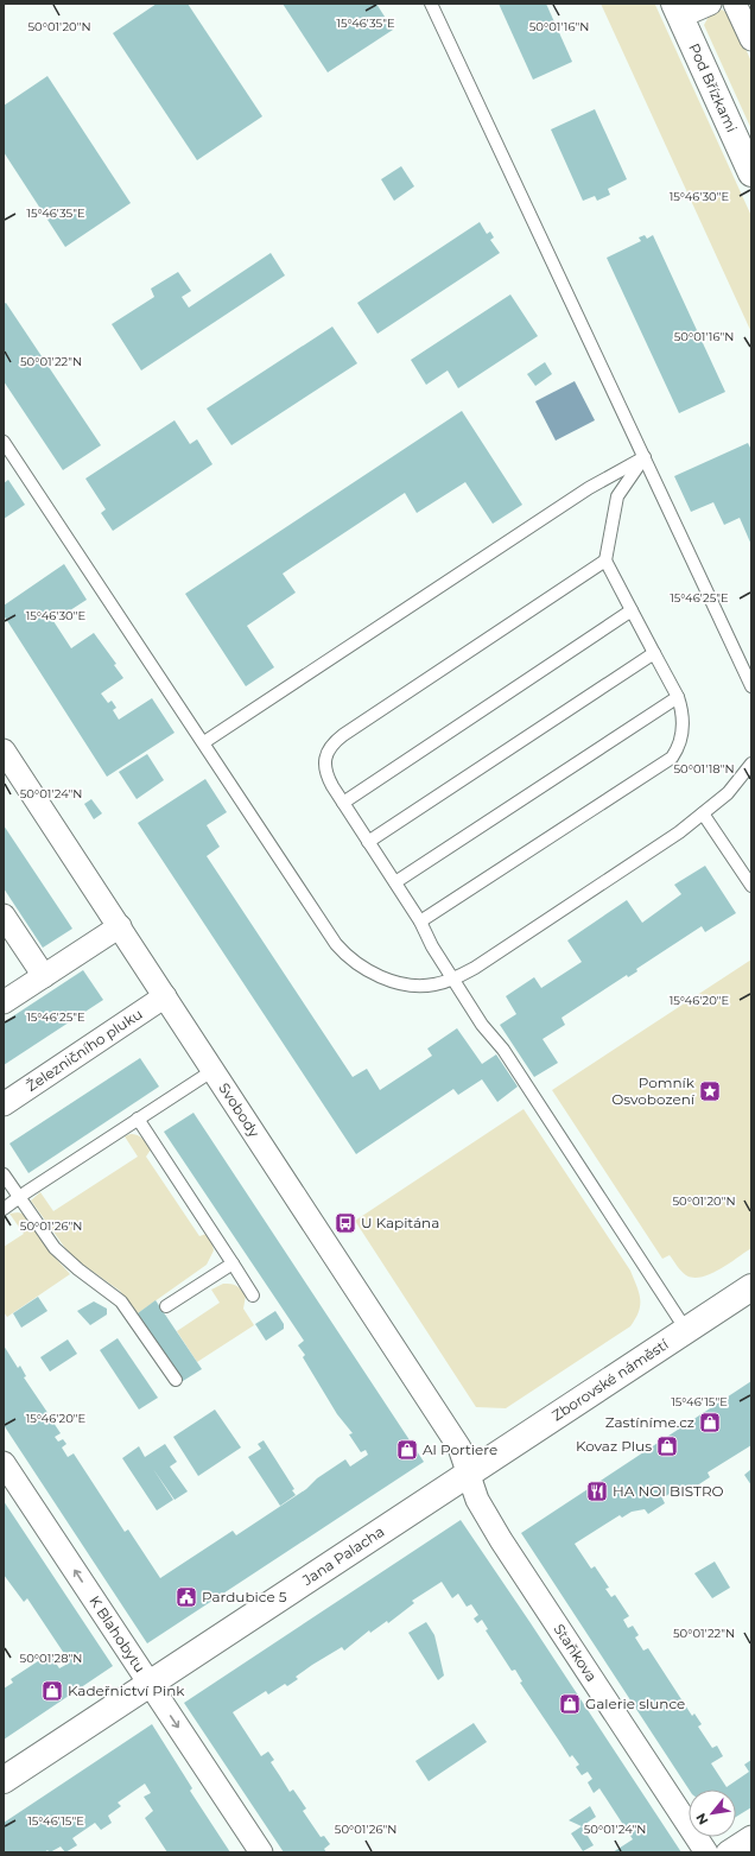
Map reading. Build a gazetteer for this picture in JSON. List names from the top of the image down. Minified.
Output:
{"streets":{"main road":["Pod Břízkami","Zborovské náměstí","Jana Palacha"],"street":["Železničního pluku","Svobody","K Blahobytu","Staňkova"]},"crossings":[["Železničního pluku","Svobody"],["Svobody","Zborovské náměstí"],["Svobody","Jana Palacha"],["Svobody","Staňkova"],["Zborovské náměstí","Jana Palacha"],["Zborovské náměstí","Staňkova"],["Jana Palacha","K Blahobytu"],["Jana Palacha","Staňkova"]],"places":{"place":["Pomník Osvobození"],"bus stop":["U Kapitána"],"shop":["Zastíníme.cz","Kovaz Plus","Al Portiere","Kadeřnictví Pink","Galerie slunce"],"restaurant":["HA NOI BISTRO"],"public building":["Pardubice 5"]},"north":"bottom left","coordinates":["15°46'35\"E","50°01'16\"N","50°01'20\"N","15°46'30\"E","50°01'22\"N","15°46'25\"E","50°01'18\"N","50°01'24\"N","15°46'20\"E","50°01'26\"N","15°46'15\"E","50°01'28\"N"]}
